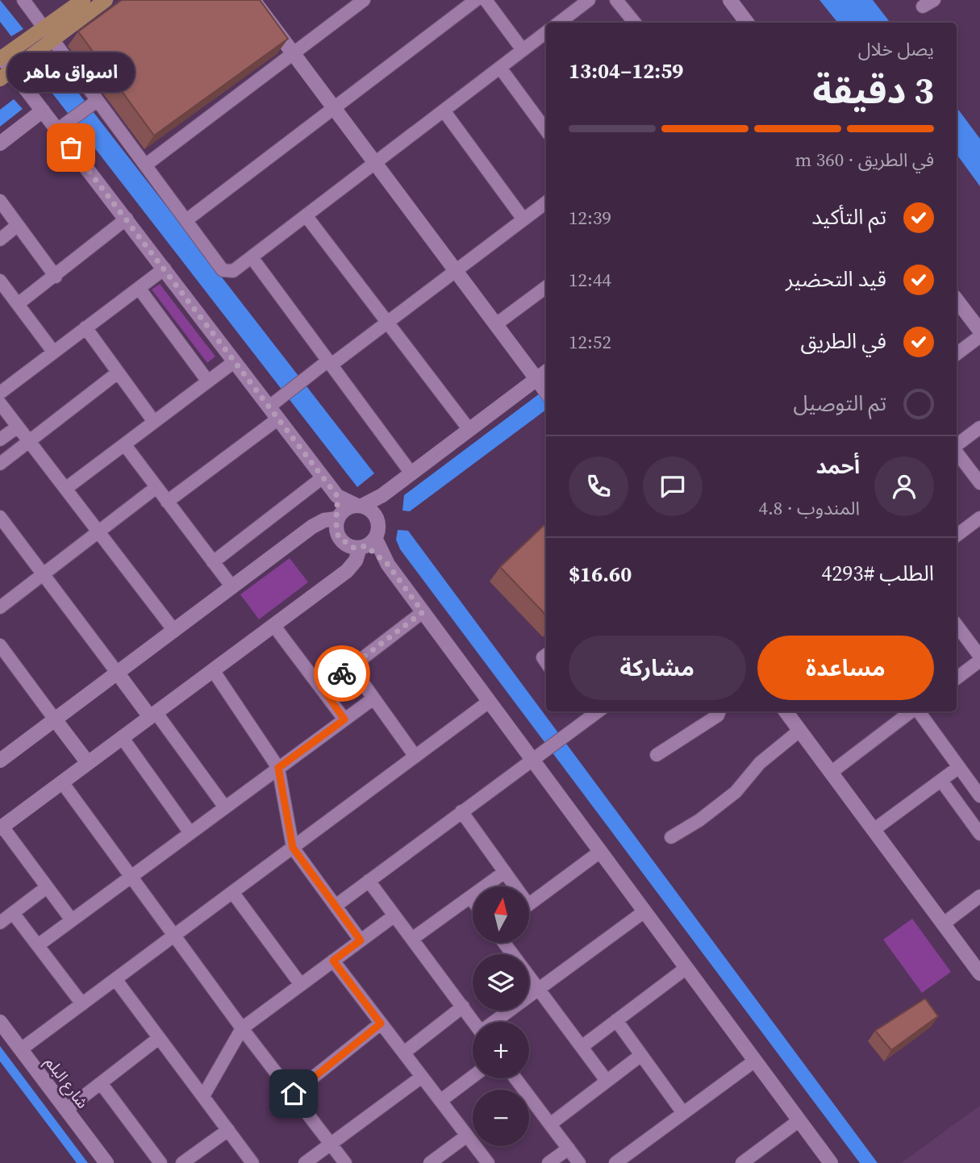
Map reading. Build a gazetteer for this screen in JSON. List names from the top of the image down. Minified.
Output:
{"streets":{"street":["شارع البلم"]},"places":["اسواق ماهر"],"north":"top","page":{"heading":["3 دقيقة","يصل خلال","12:59–13:04"],"panel":["أحمد","المندوب · 4.8","الطلب #4293","$16.60"],"bubble":"اسواق ماهر","bar":"في الطريق · 360 m","list":[["تم التأكيد","12:39"],["قيد التحضير","12:44"],["في الطريق","12:52"],"تم التوصيل"],"buttons":["مساعدة","مشاركة"],"map_buttons":["+","−"]}}
